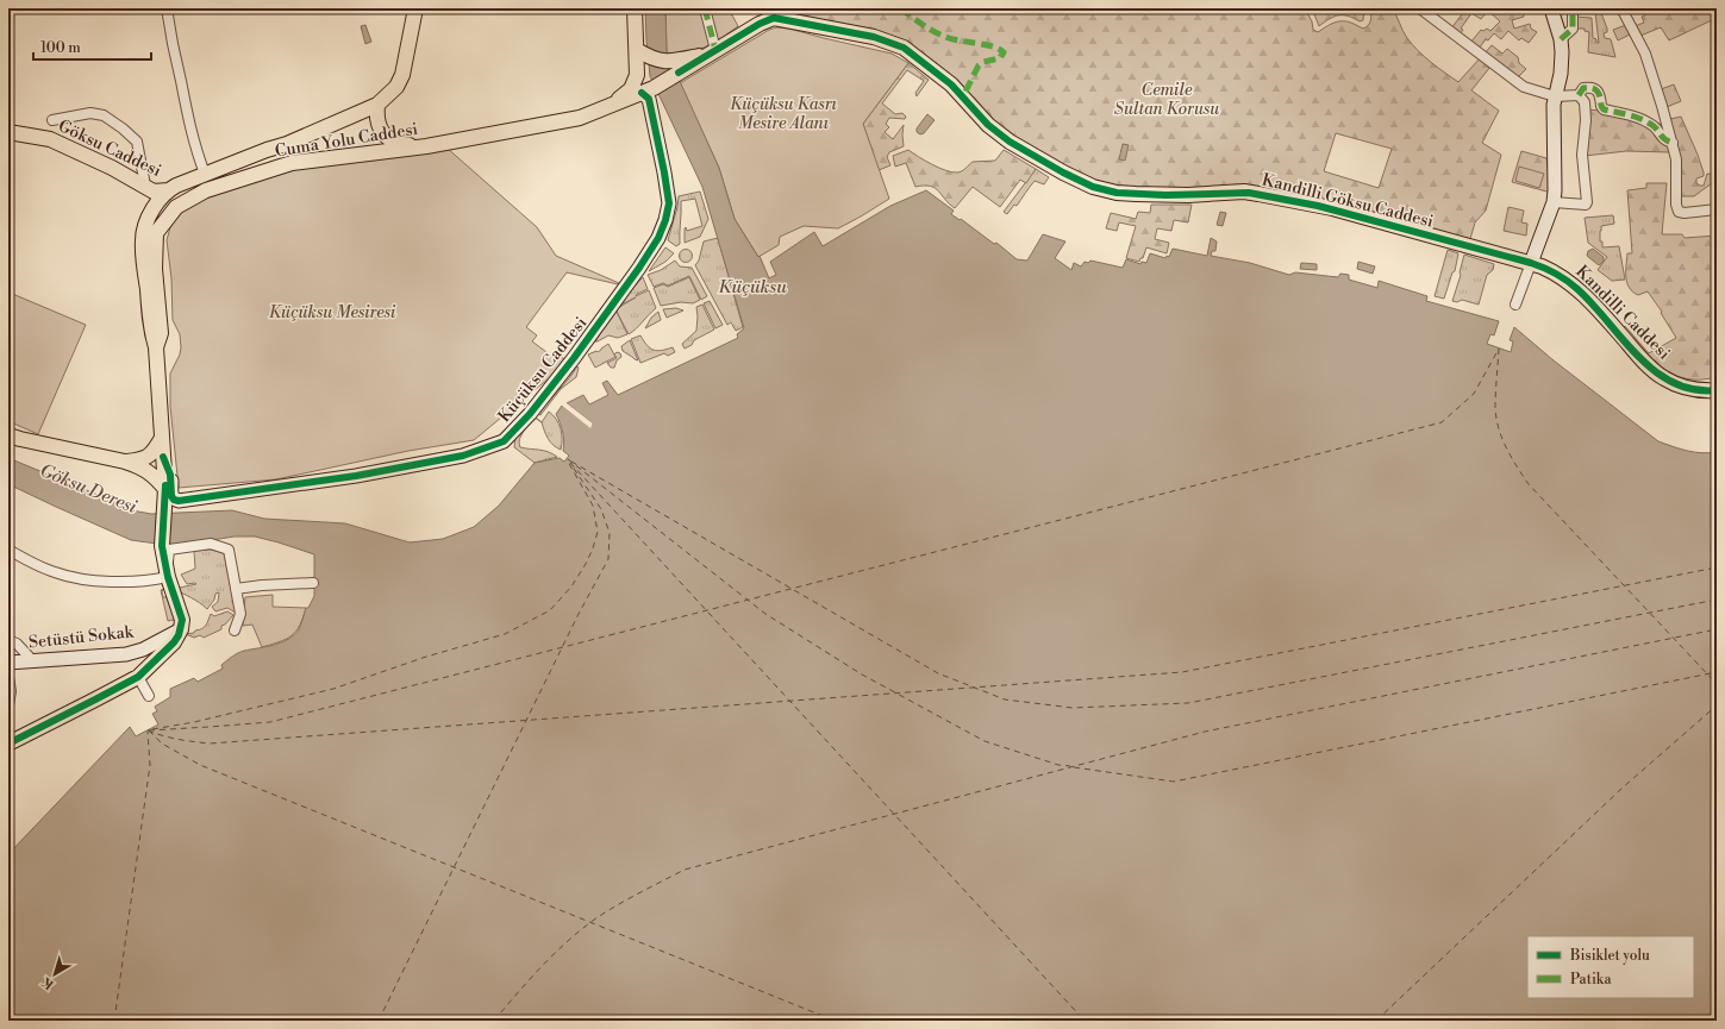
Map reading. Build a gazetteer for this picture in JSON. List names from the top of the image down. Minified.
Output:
{"streets":{"main road":["Cuma Yolu Caddesi","Göksu Caddesi","Kandilli Göksu Caddesi","Kandilli Caddesi","Küçüksu Caddesi"],"street":["Setüstü Sokak"]},"crossings":[["Cuma Yolu Caddesi","Göksu Caddesi"],["Cuma Yolu Caddesi","Kandilli Göksu Caddesi"],["Cuma Yolu Caddesi","Küçüksu Caddesi"],["Cuma Yolu Caddesi","Setüstü Sokak"],["Kandilli Göksu Caddesi","Kandilli Caddesi"],["Kandilli Göksu Caddesi","Küçüksu Caddesi"]],"water":["Küçüksu","Göksu Deresi"],"parks":["Cemile Sultan Korusu","Küçüksu Kasrı Mesire Alanı","Küçüksu Mesiresi"],"legend":["Bisiklet yolu","Patika"],"scale_bar":"100 m","north":"bottom left"}
